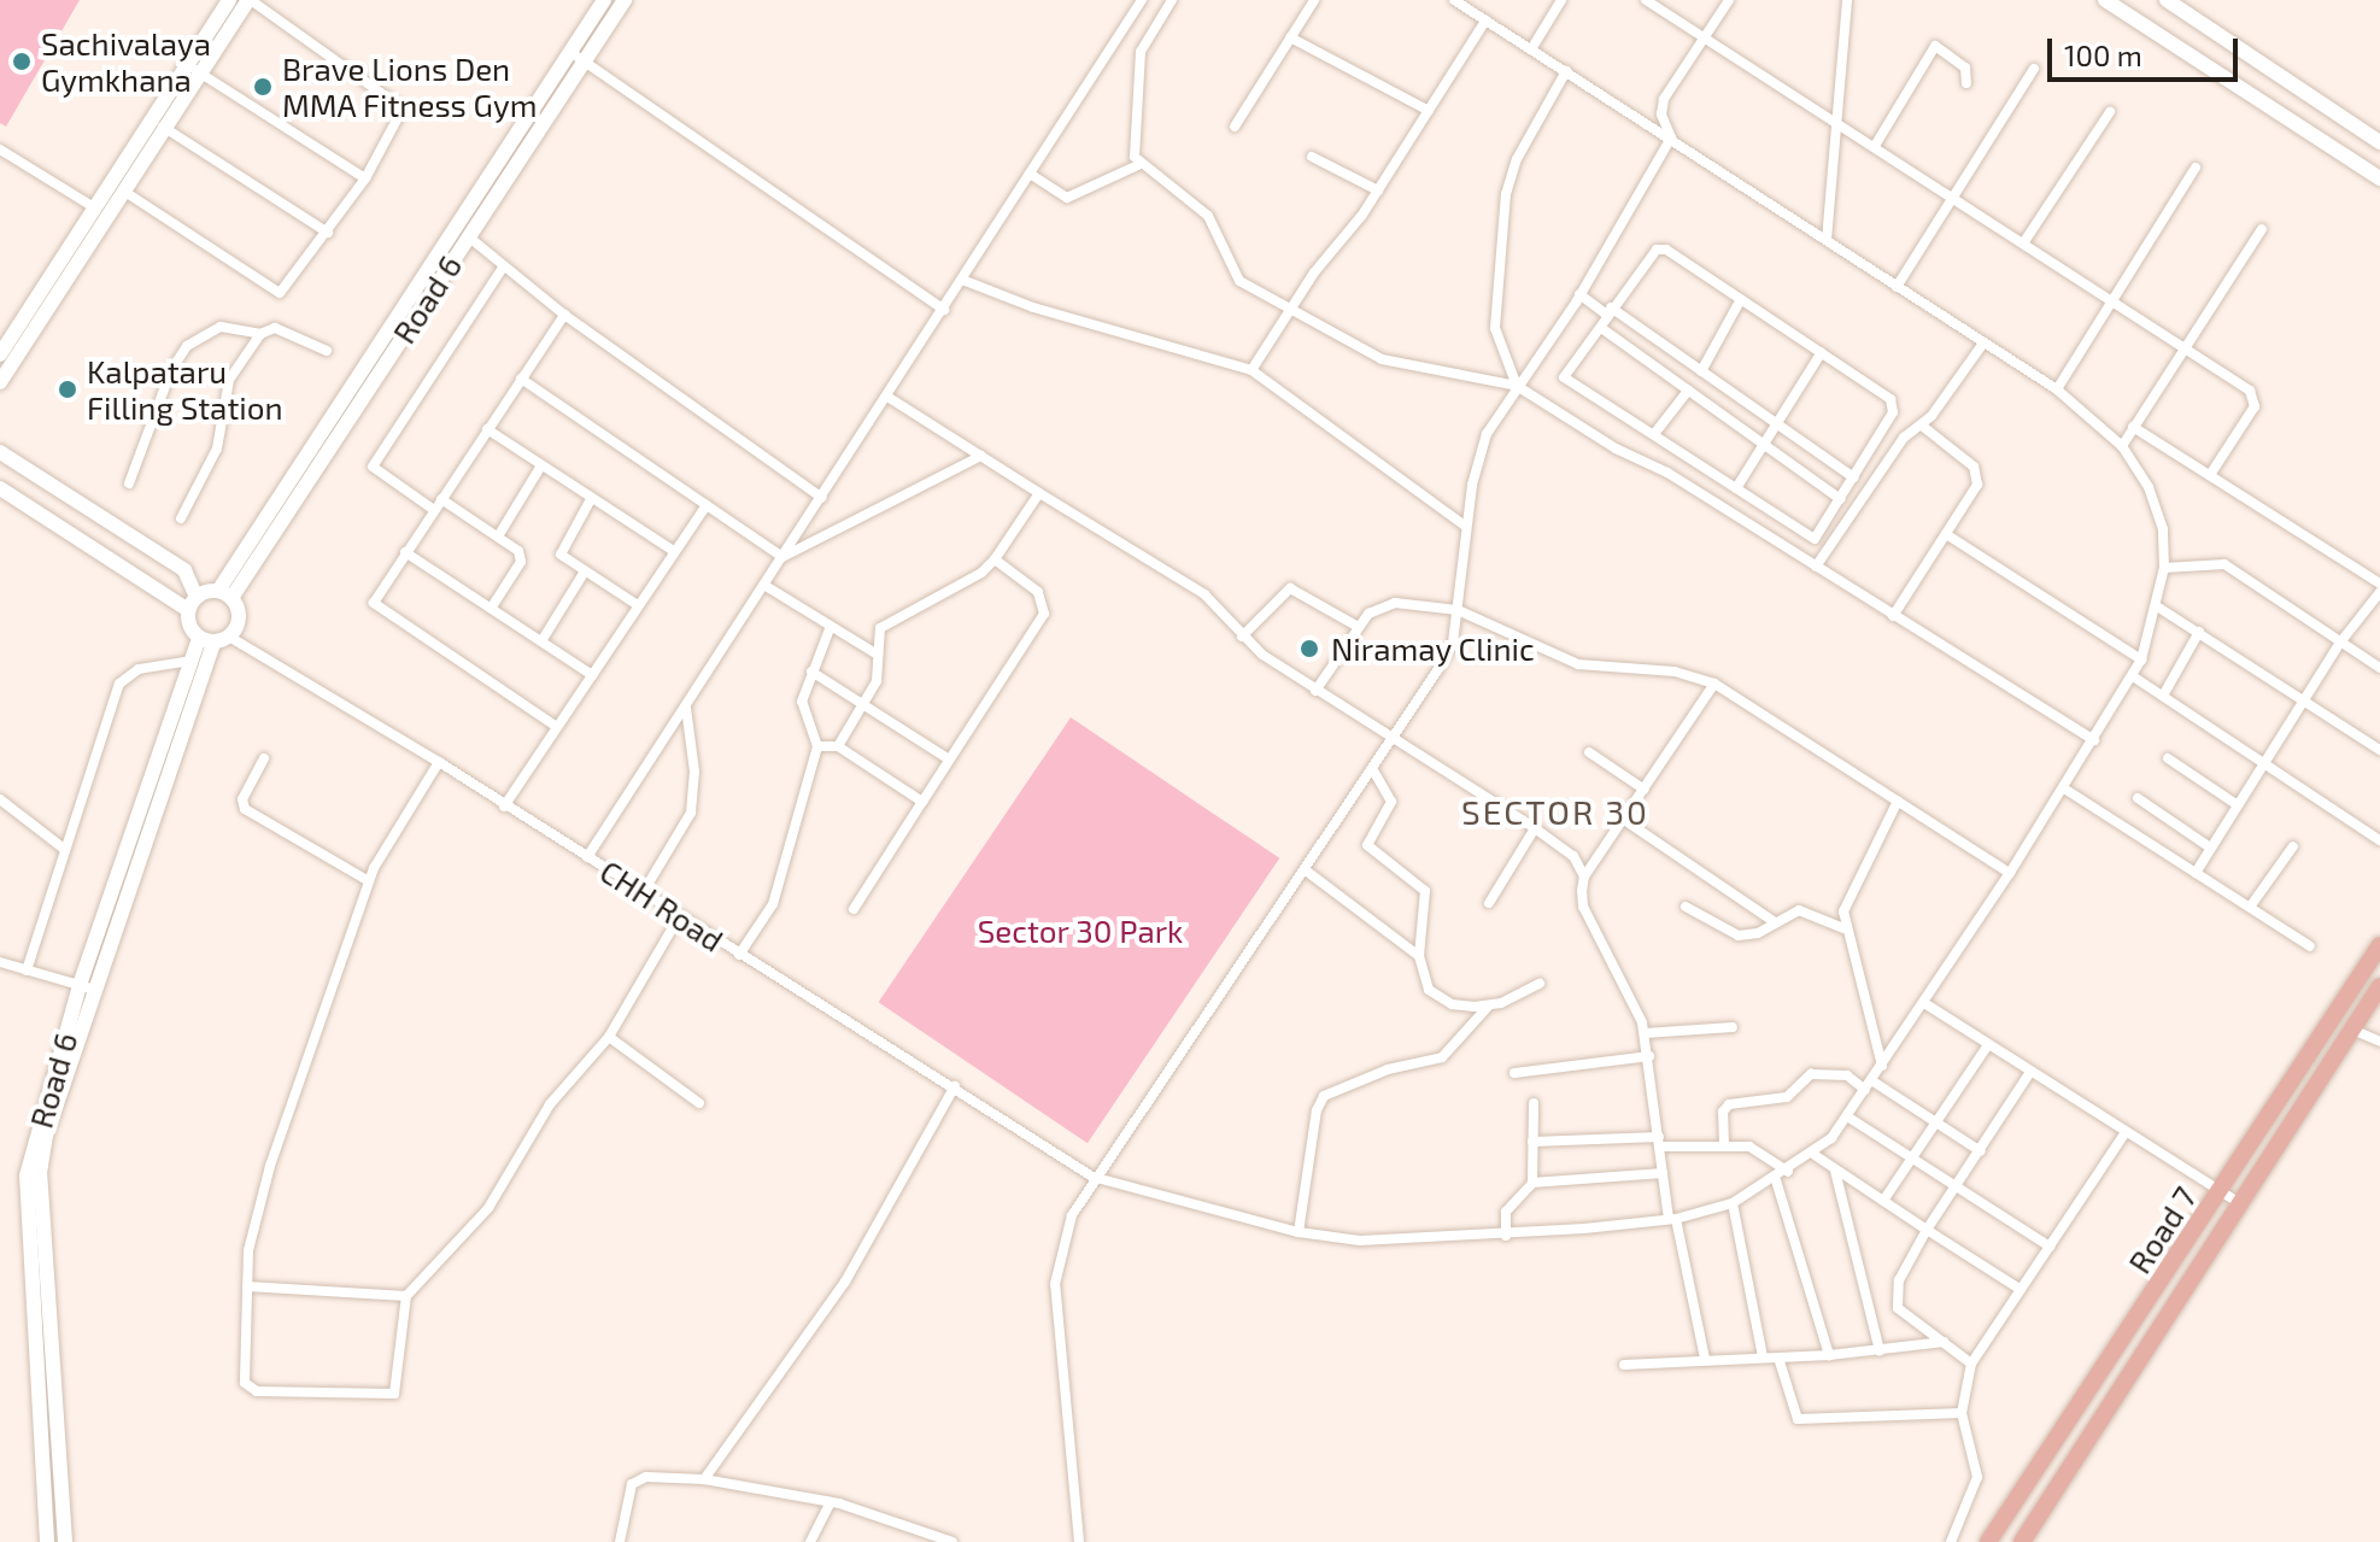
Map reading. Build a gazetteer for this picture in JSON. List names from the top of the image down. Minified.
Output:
{"streets":{"main road":["Road 7"],"street":["Road 6","CHH Road"]},"districts":["SECTOR 30"],"parks":["Sector 30 Park"],"places":["Sachivalaya Gymkhana","Brave Lions Den MMA Fitness Gym","Kalpataru Filling Station","Niramay Clinic"],"scale_bar":"100 m"}
